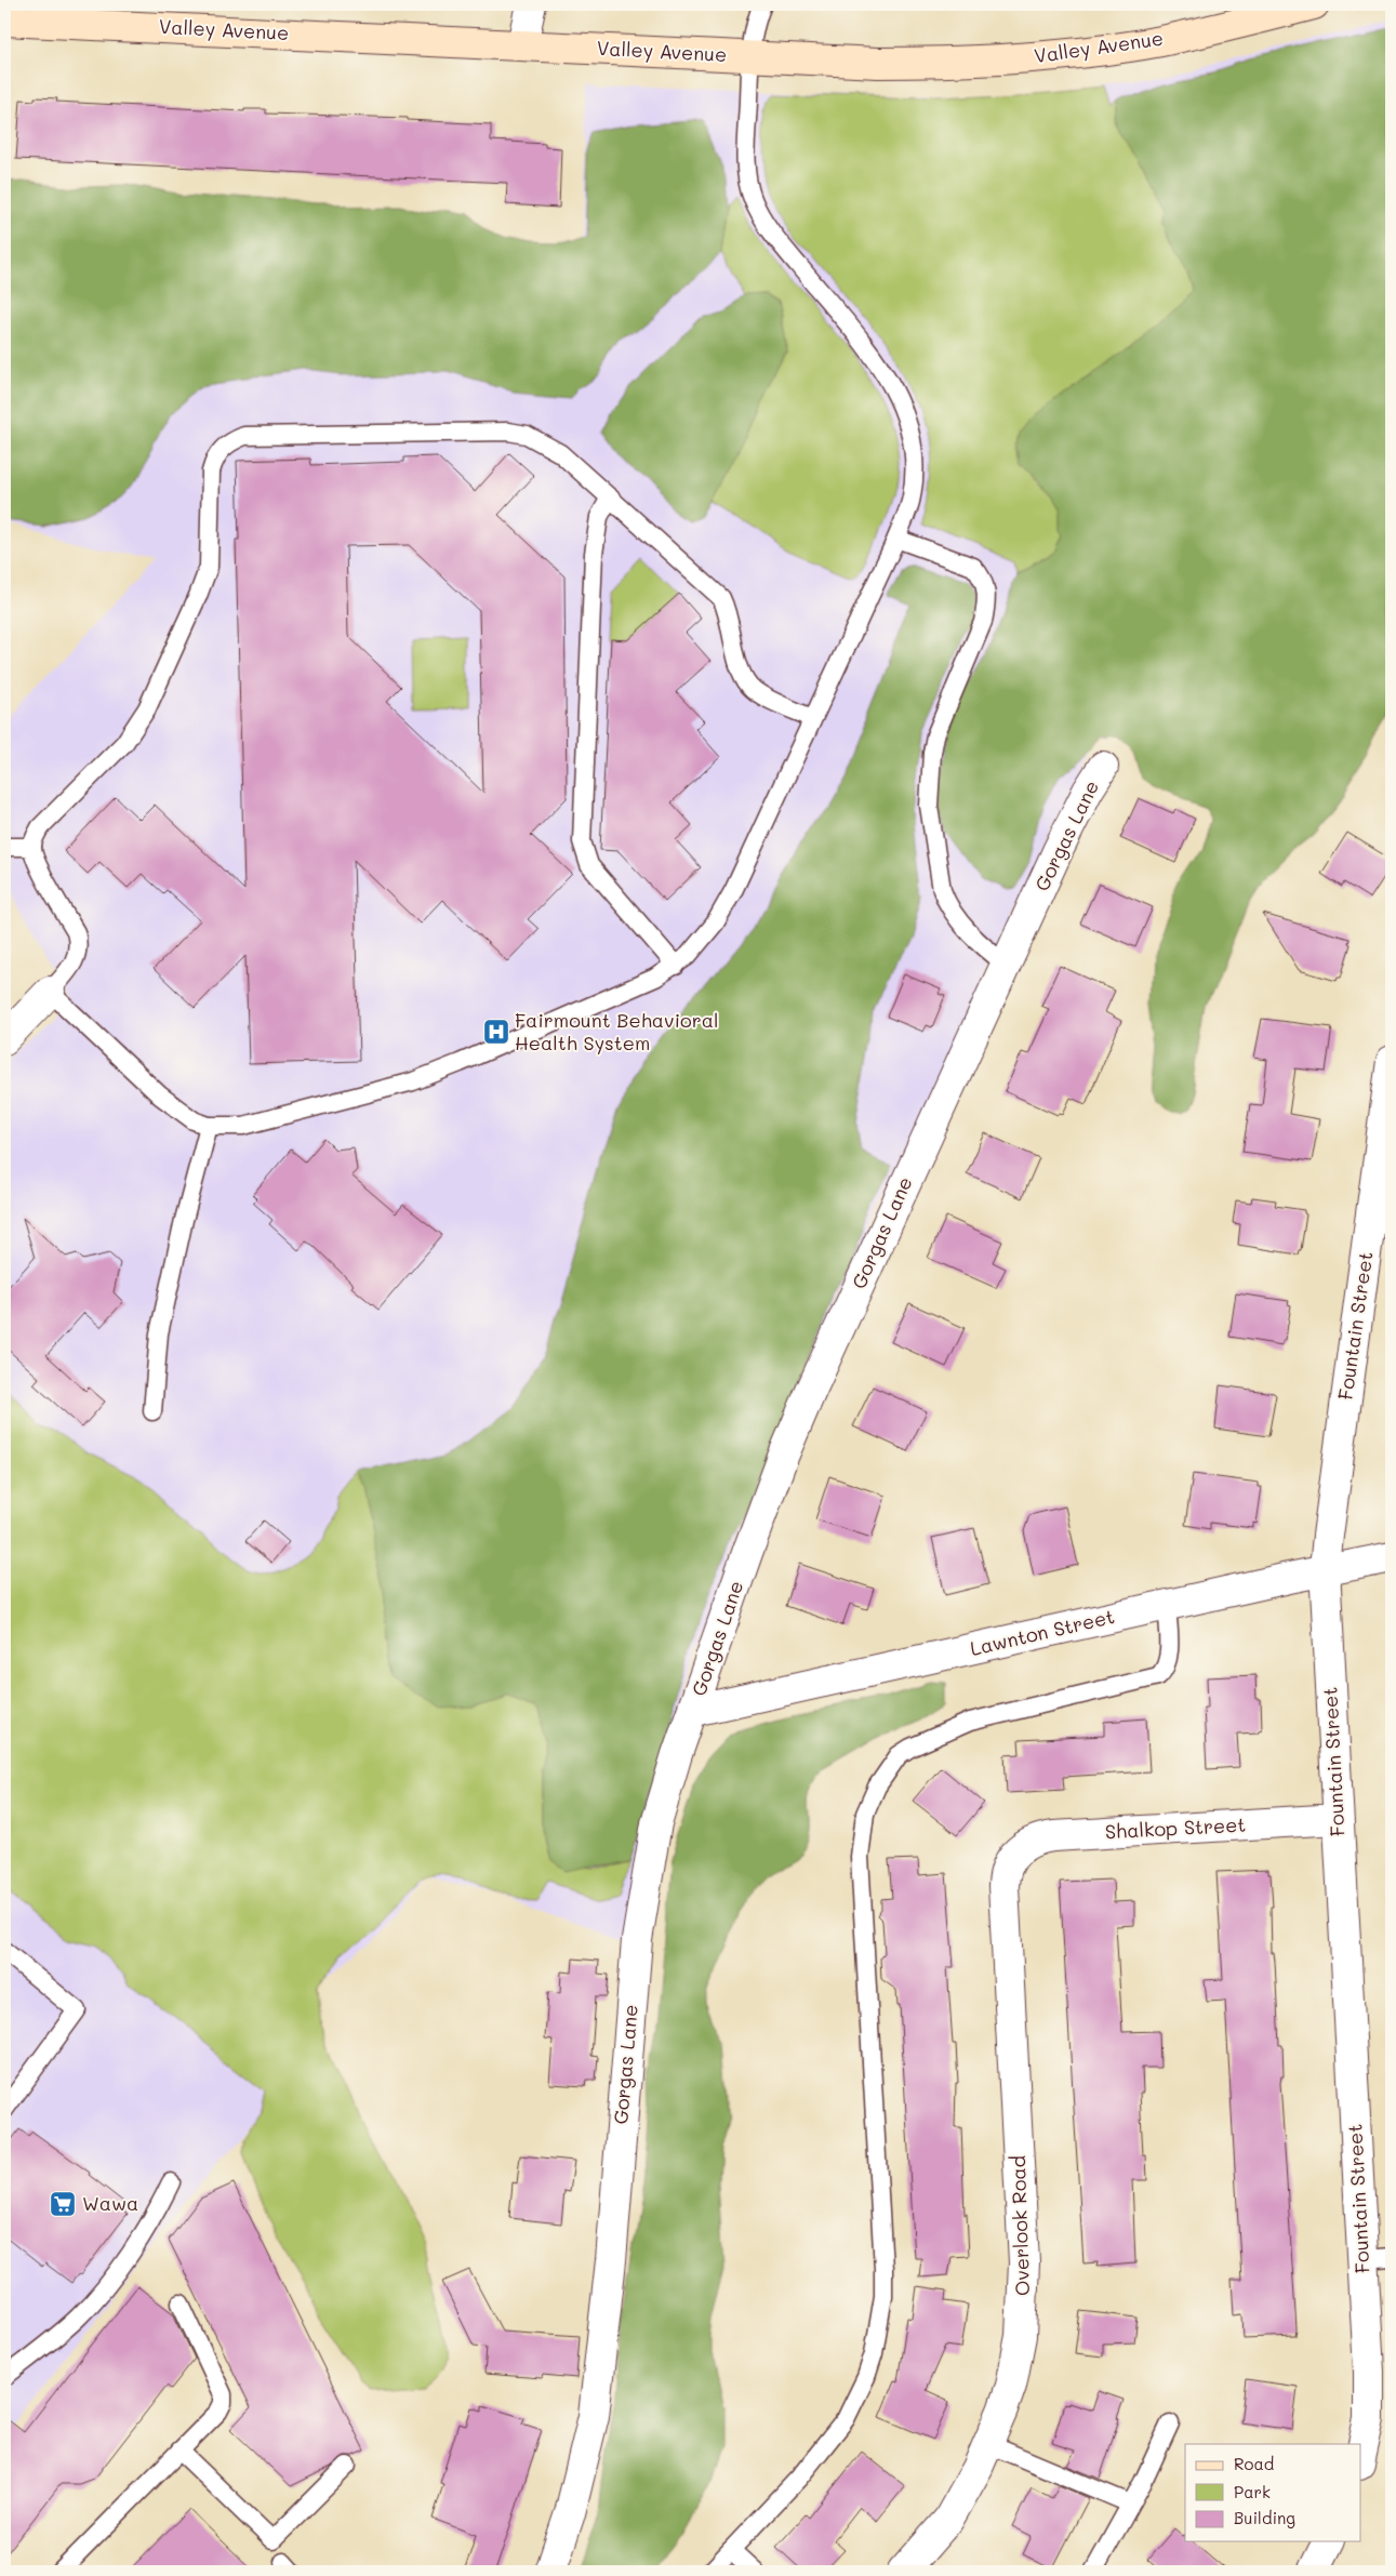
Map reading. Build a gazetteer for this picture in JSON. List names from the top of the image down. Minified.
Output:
{"streets":{"street":["Valley Avenue","Gorgas Lane","Fountain Street","Lawnton Street","Shalkop Street","Overlook Road"]},"crossings":[["Gorgas Lane","Lawnton Street"],["Fountain Street","Lawnton Street"],["Fountain Street","Shalkop Street"],["Shalkop Street","Overlook Road"]],"places":{"hospital":["Fairmount Behavioral Health System"],"supermarket":["Wawa"]},"legend":["Road","Park","Building"]}
